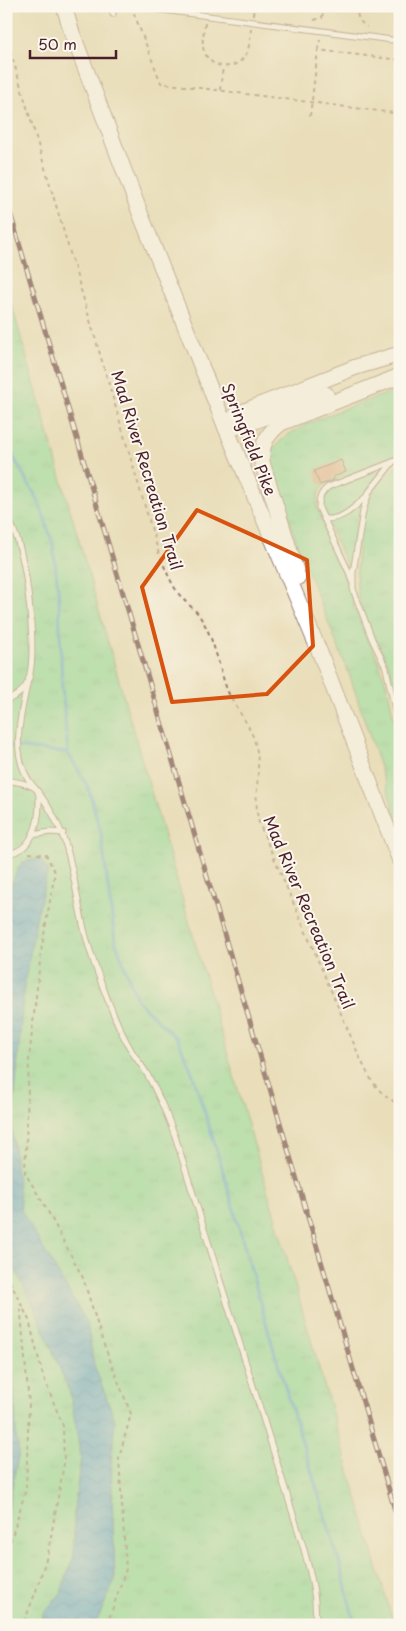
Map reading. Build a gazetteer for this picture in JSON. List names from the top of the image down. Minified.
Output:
{"streets":{"main road":["Springfield Pike"],"path":["Mad River Recreation Trail"]},"scale_bar":"50 m"}
